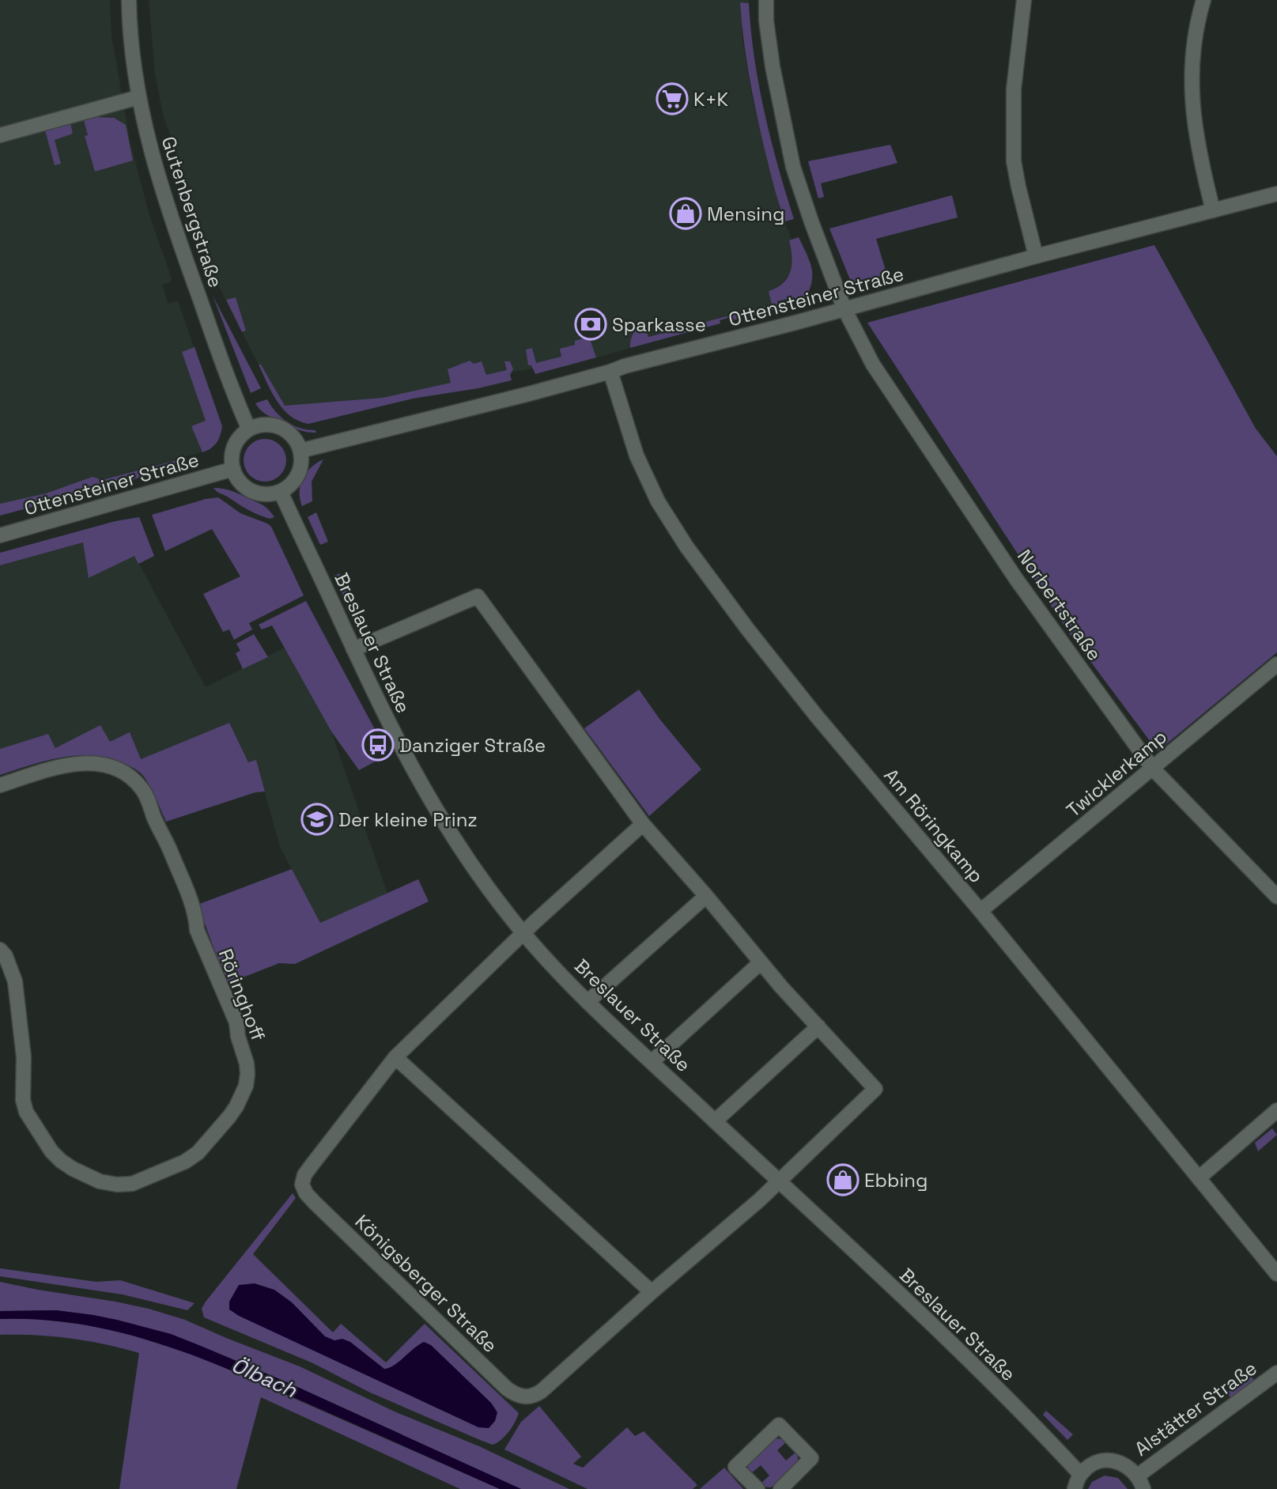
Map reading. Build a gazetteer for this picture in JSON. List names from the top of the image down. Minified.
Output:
{"streets":{"street":["Gutenbergstraße","Ottensteiner Straße","Norbertstraße","Breslauer Straße","Twicklerkamp","Am Röringkamp","Röringhoff","Königsberger Straße","Alstätter Straße"]},"crossings":[["Gutenbergstraße","Ottensteiner Straße"],["Gutenbergstraße","Breslauer Straße"],["Ottensteiner Straße","Norbertstraße"],["Ottensteiner Straße","Breslauer Straße"],["Ottensteiner Straße","Am Röringkamp"],["Norbertstraße","Twicklerkamp"],["Breslauer Straße","Königsberger Straße"],["Twicklerkamp","Am Röringkamp"]],"water":["Ölbach"],"places":{"supermarket":["K+K"],"shop":["Mensing","Ebbing"],"bank":["Sparkasse"],"bus stop":["Danziger Straße"],"school or university":["Der kleine Prinz"]}}
